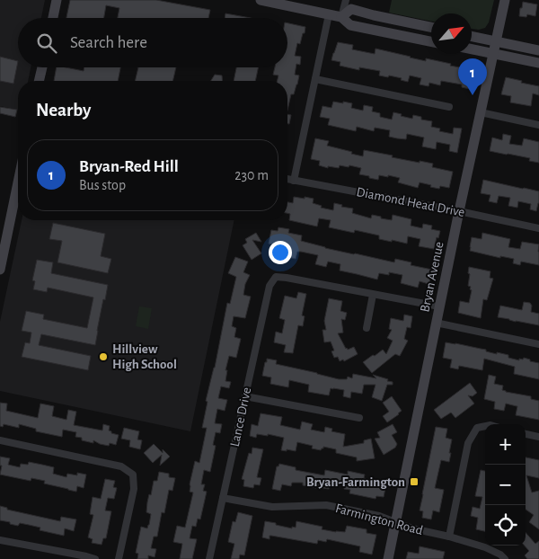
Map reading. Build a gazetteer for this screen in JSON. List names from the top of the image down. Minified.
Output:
{"streets":{"main road":["Bryan Avenue"],"street":["Diamond Head Drive","Lance Drive","Farmington Road"]},"crossings":[["Diamond Head Drive","Bryan Avenue"],["Bryan Avenue","Farmington Road"],["Lance Drive","Farmington Road"]],"places":{"other":["Hillview High School"],"transit":["Bryan-Farmington"]},"north":"top right","page":{"search":"Search here","pins":"1","heading":"Nearby","list":[{"mark":"1","name":"Bryan-Red Hill","note":"Bus stop","value":"230 m"}],"map_buttons":["+","−"]}}
